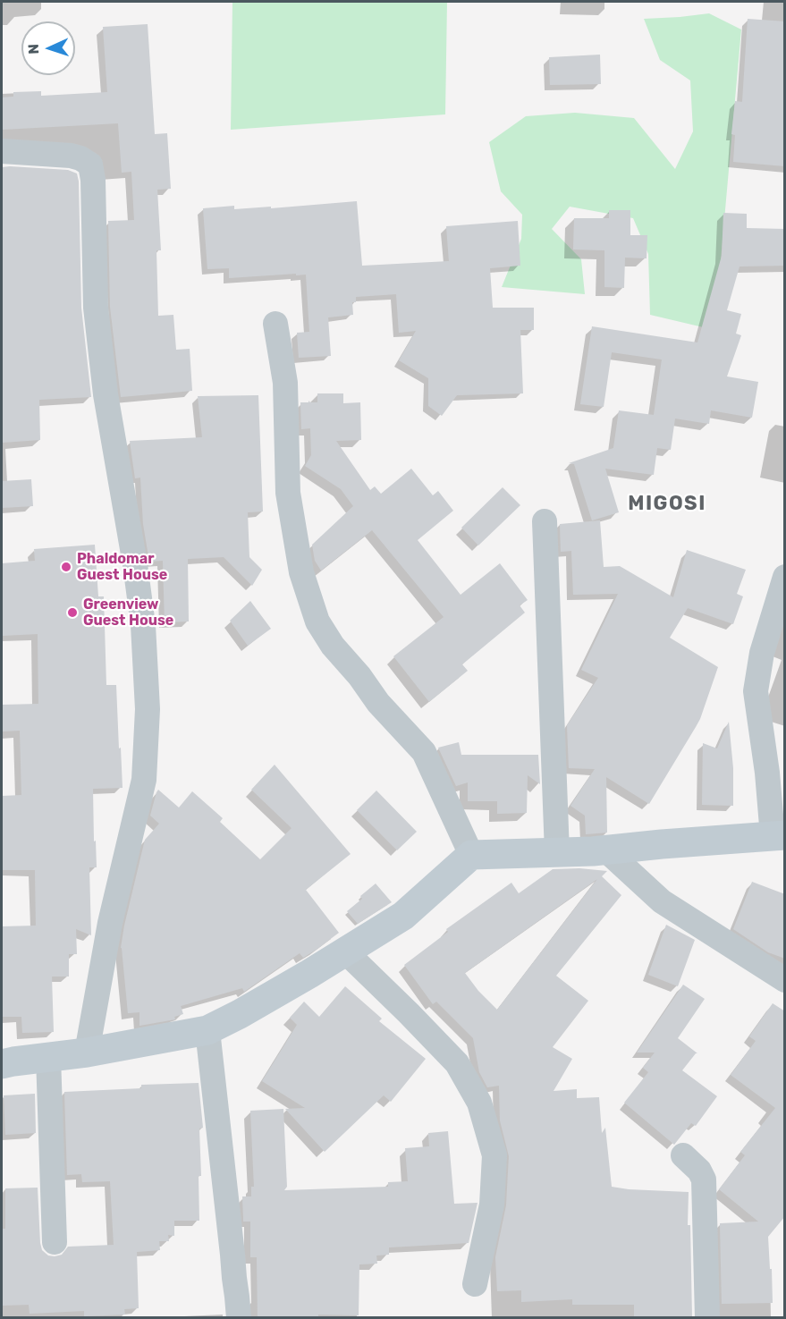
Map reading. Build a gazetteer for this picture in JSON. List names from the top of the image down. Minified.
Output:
{"districts":["MIGOSI"],"places":["Phaldomar Guest House","Greenview Guest House"],"north":"left"}
